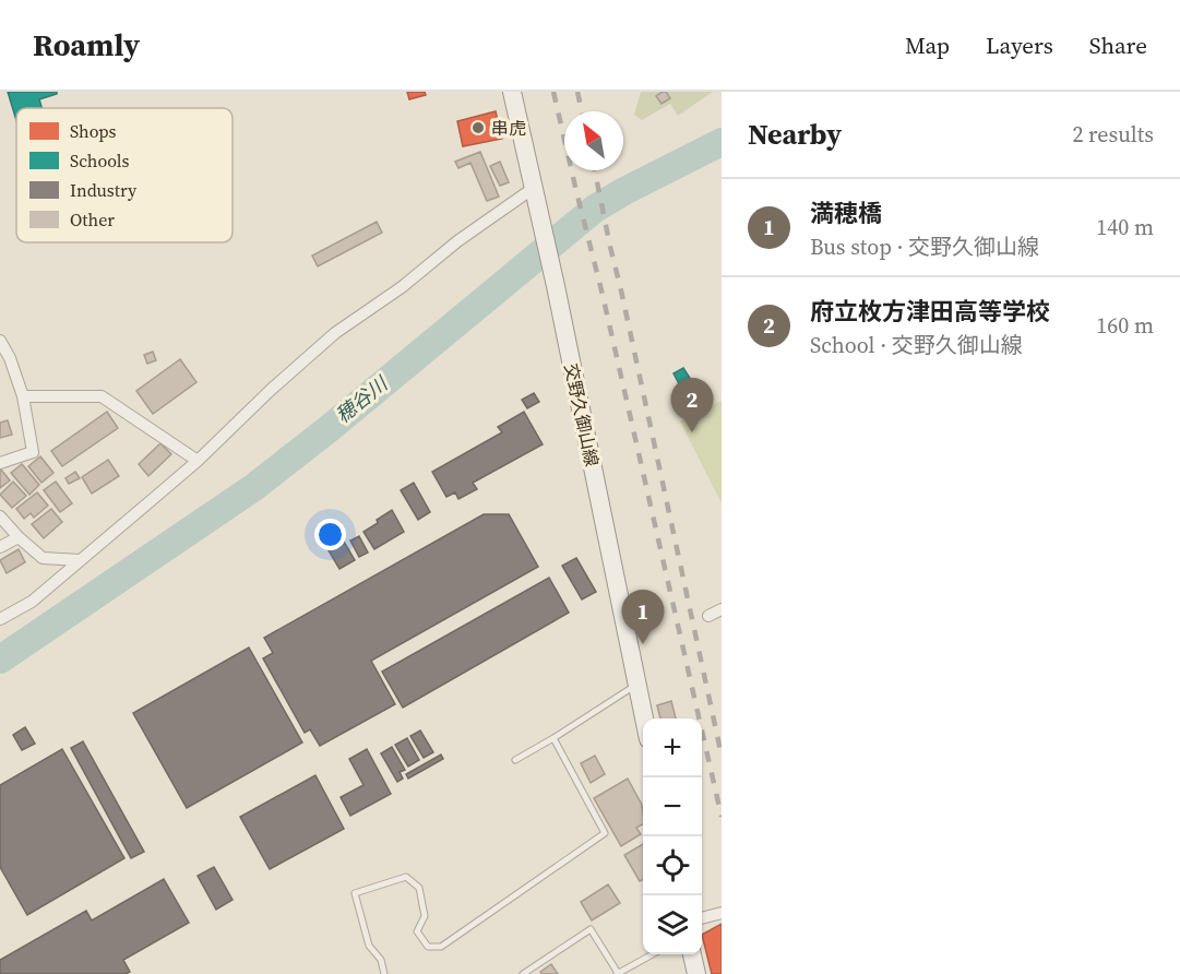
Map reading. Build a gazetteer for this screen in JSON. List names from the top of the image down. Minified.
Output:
{"streets":{"main road":["交野久御山線"]},"water":["穂谷川"],"places":["串虎"],"legend":["Shops","Schools","Industry","Other"],"north":"top left","page":{"header":"Roamly","nav":["Map","Layers","Share"],"heading":["Nearby","2 results"],"list":[{"mark":"1","name":"満穂橋","note":"Bus stop · 交野久御山線","value":"140 m"},{"mark":"2","name":"府立枚方津田高等学校","note":"School · 交野久御山線","value":"160 m"}],"pins":["2","1"],"map_buttons":["+","−"]}}
